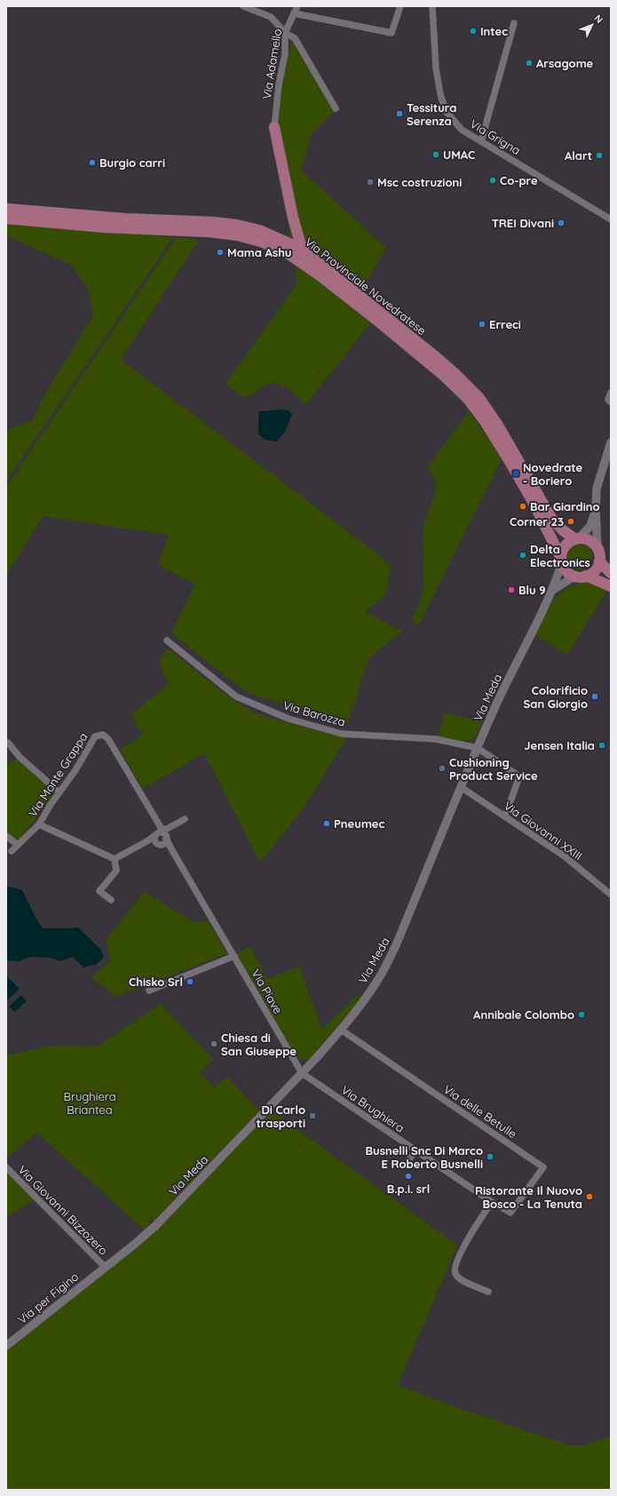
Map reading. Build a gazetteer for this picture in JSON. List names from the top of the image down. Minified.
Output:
{"streets":{"main road":["Via Provinciale Novedratese"],"street":["Via Adamello","Via Grigna","Via Meda","Via Barozza","Via Monte Grappa","Via Giovanni XXIII","Via Piave","Via Brughiera","Via delle Betulle","Via Giovanni Bizzozero","Via per Figino"]},"crossings":[["Via Provinciale Novedratese","Via Meda"],["Via Meda","Via Barozza"],["Via Meda","Via Giovanni XXIII"],["Via Meda","Via Piave"],["Via Meda","Via Brughiera"],["Via Meda","Via delle Betulle"],["Via Meda","Via Giovanni Bizzozero"],["Via Meda","Via per Figino"],["Via Monte Grappa","Via Piave"],["Via Piave","Via Brughiera"],["Via Brughiera","Via delle Betulle"],["Via Giovanni Bizzozero","Via per Figino"]],"parks":["Brughiera Briantea"],"places":{"other":["Intec","Arsagome","Tessitura Serenza","UMAC","Alart","Burgio carri","Co-pre","Msc costruzioni","TREI Divani","Mama Ashu","Erreci","Bar Giardino","Corner 23","Delta Electronics","Blu 9","Colorificio San Giorgio","Jensen Italia","Cushioning Product Service","Pneumec","Chisko Srl","Annibale Colombo","Chiesa di San Giuseppe","Di Carlo trasporti","Busnelli Snc Di Marco E Roberto Busnelli","B.p.i. srl","Ristorante Il Nuovo Bosco - La Tenuta"],"transit":["Novedrate - Boriero"]},"north":"top right"}
